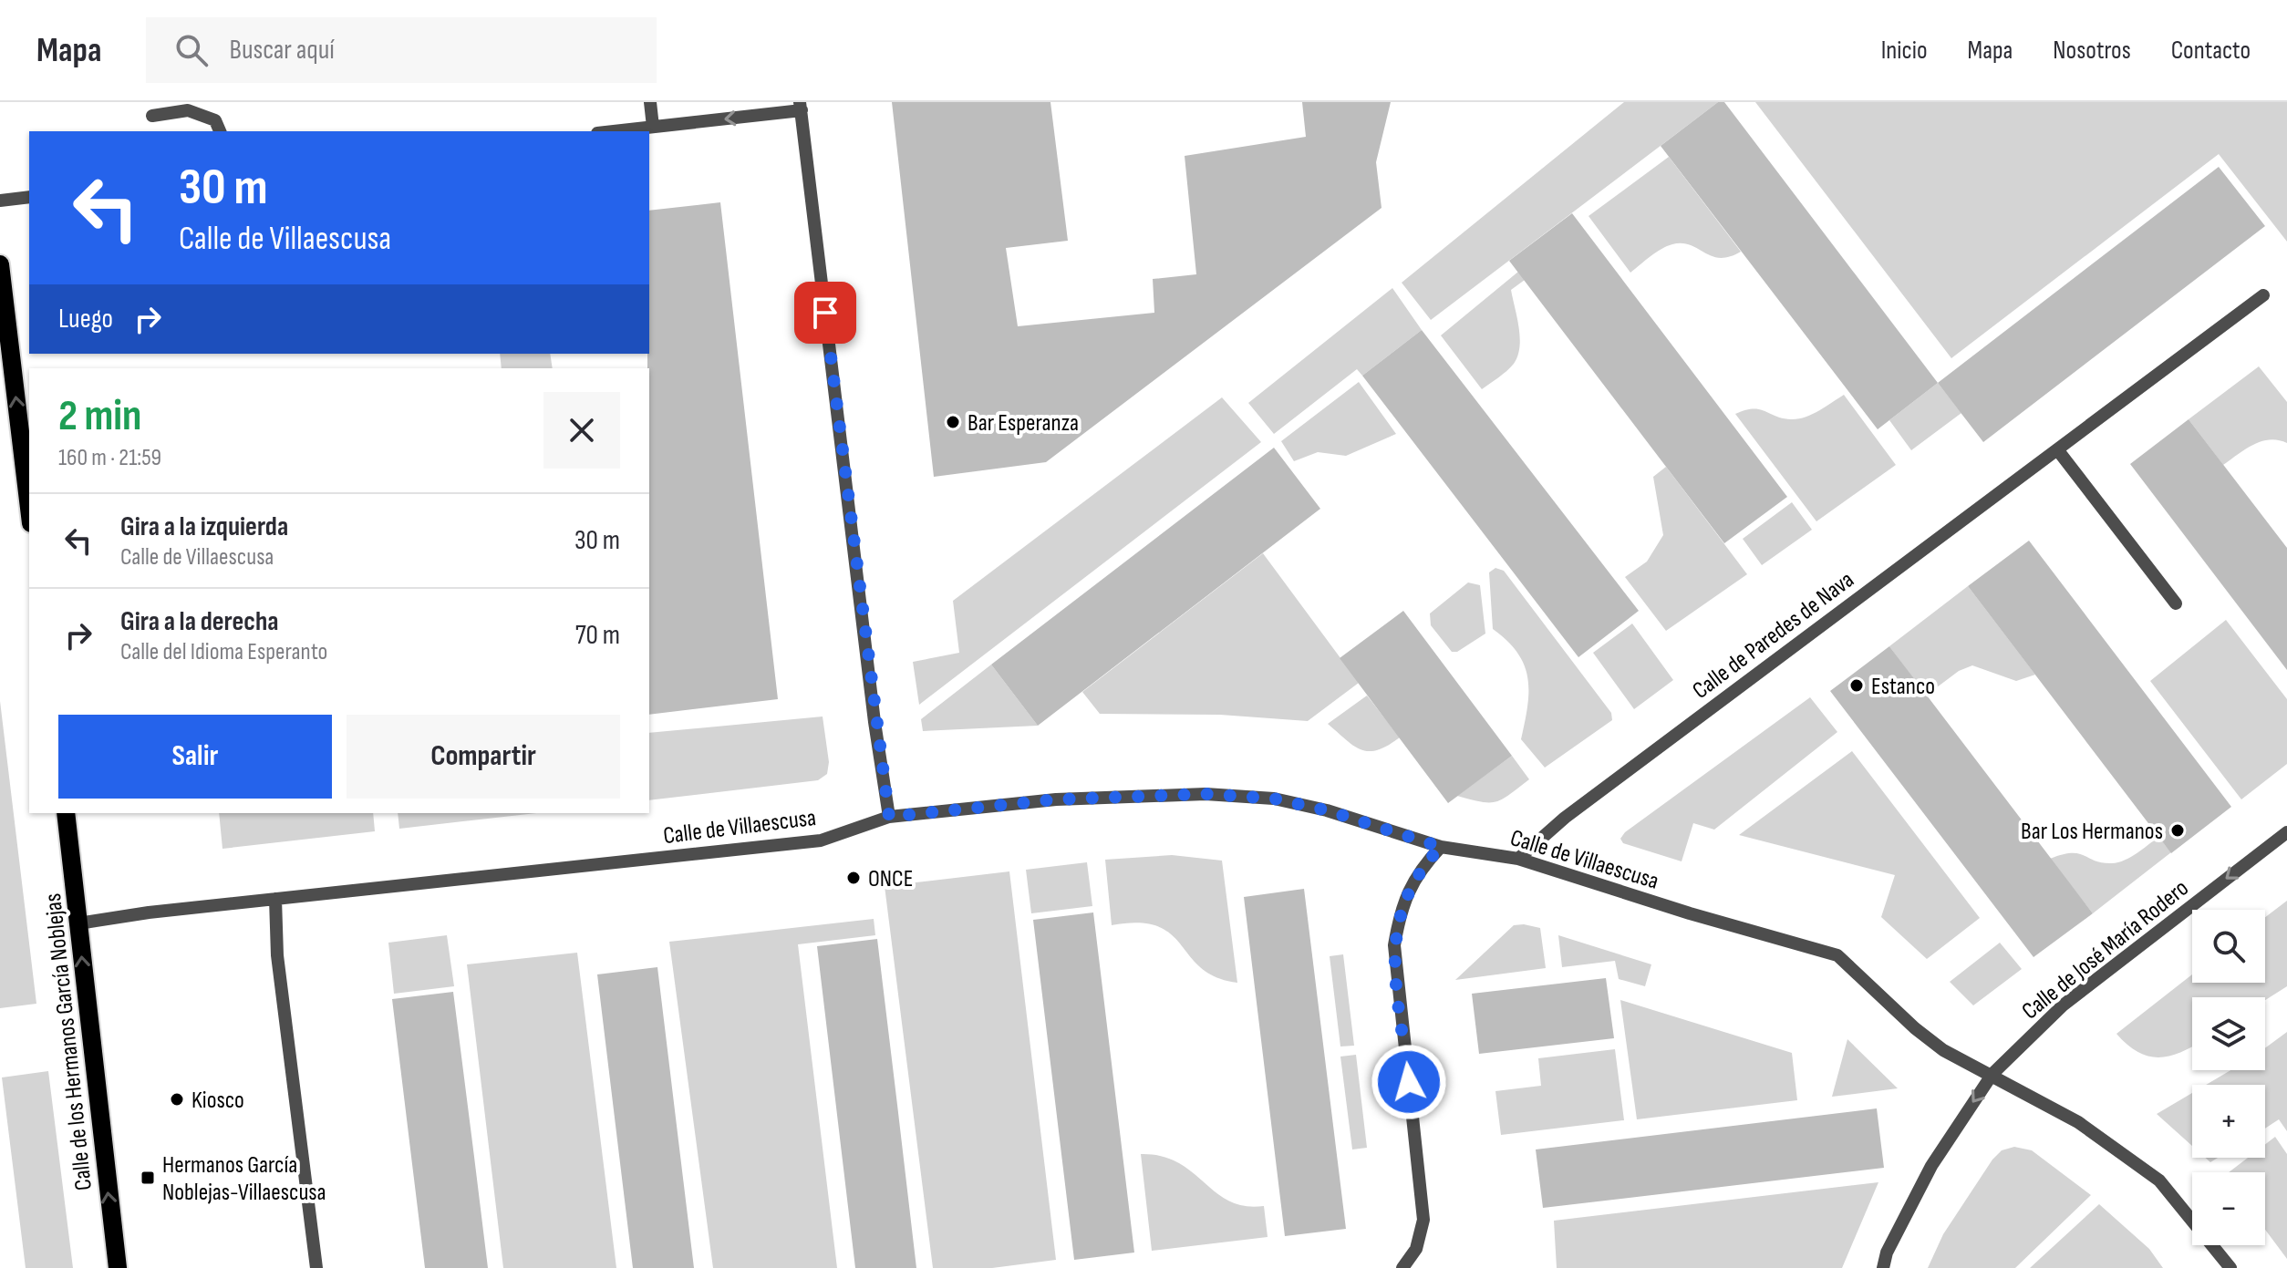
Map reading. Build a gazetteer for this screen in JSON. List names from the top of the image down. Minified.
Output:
{"streets":{"main road":["Calle de los Hermanos García Noblejas"],"street":["Calle de Paredes de Nava","Calle de Villaescusa","Calle de José María Rodero"]},"crossings":[["Calle de Paredes de Nava","Calle de Villaescusa"],["Calle de Villaescusa","Calle de José María Rodero"],["Calle de Villaescusa","Calle de los Hermanos García Noblejas"]],"one_way":["Calle de José María Rodero","Calle de los Hermanos García Noblejas"],"places":{"other":["Bar Esperanza","Estanco","Bar Los Hermanos","ONCE","Kiosco"],"transit":["Hermanos García Noblejas-Villaescusa"]},"page":{"header":"Mapa","search":"Buscar aquí","nav":["Inicio","Mapa","Nosotros","Contacto"],"turn":["30 m","Calle de Villaescusa"],"then":"Luego","heading":["2 min","160 m · 21:59"],"list":[{"name":"Gira a la izquierda","note":"Calle de Villaescusa","value":"30 m"},{"name":"Gira a la derecha","note":"Calle del Idioma Esperanto","value":"70 m"}],"buttons":["Salir","Compartir"],"map_buttons":["+","−"]}}
